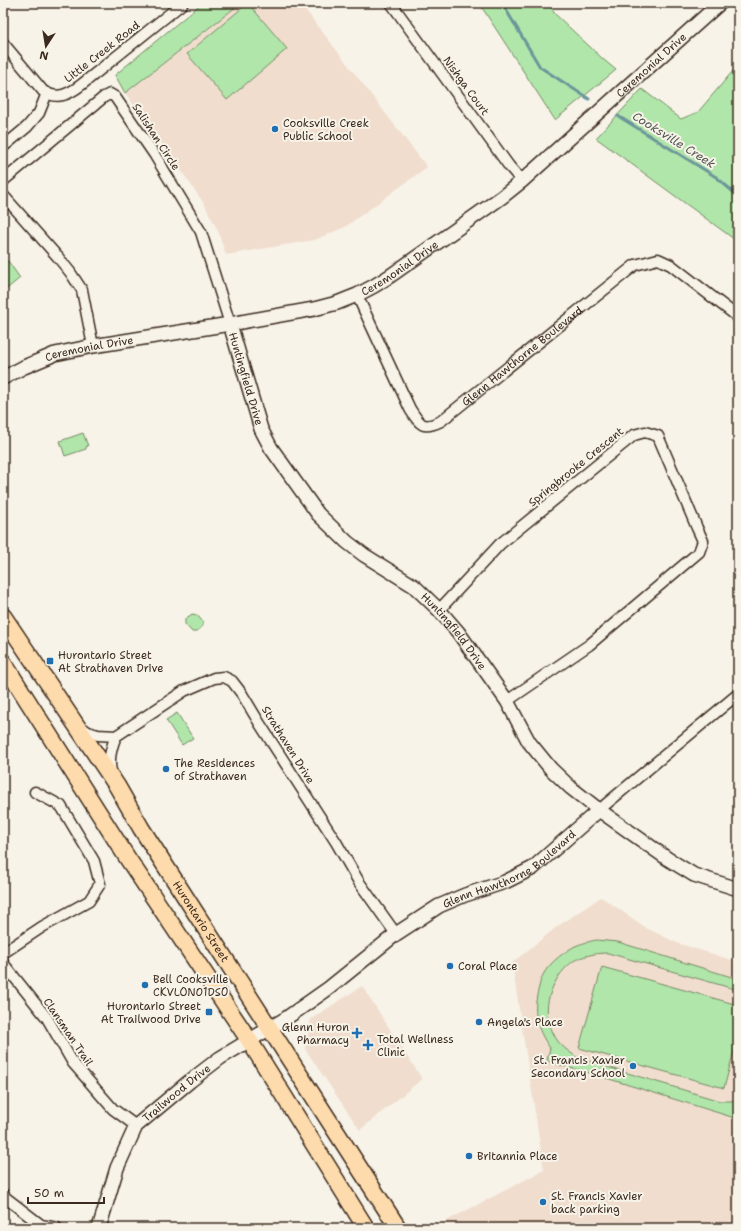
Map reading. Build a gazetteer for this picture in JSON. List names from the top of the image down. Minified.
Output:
{"streets":{"main road":["Hurontario Street"],"street":["Little Creek Road","Ceremonial Drive","Nishga Court","Salishan Circle","Glenn Hawthorne Boulevard","Huntingfield Drive","Springbrooke Crescent","Strathaven Drive","Clansman Trail","Trailwood Drive"]},"crossings":[["Ceremonial Drive","Nishga Court"],["Ceremonial Drive","Salishan Circle"],["Ceremonial Drive","Glenn Hawthorne Boulevard"],["Ceremonial Drive","Huntingfield Drive"],["Salishan Circle","Huntingfield Drive"],["Glenn Hawthorne Boulevard","Huntingfield Drive"],["Glenn Hawthorne Boulevard","Strathaven Drive"],["Glenn Hawthorne Boulevard","Hurontario Street"],["Glenn Hawthorne Boulevard","Trailwood Drive"],["Huntingfield Drive","Springbrooke Crescent"],["Hurontario Street","Trailwood Drive"],["Clansman Trail","Trailwood Drive"]],"water":["Cooksville Creek"],"places":{"other":["Cooksville Creek Public School","The Residences of Strathaven","Coral Place","Bell Cooksville CKVLON01DS0","Angela's Place","St. Francis Xavier Secondary School","Britannia Place","St. Francis Xavier back parking"],"transit":["Hurontario Street At Strathaven Drive","Hurontario Street At Trailwood Drive"],"health":["Glenn Huron Pharmacy","Total Wellness Clinic"]},"scale_bar":"50 m","north":"bottom"}
